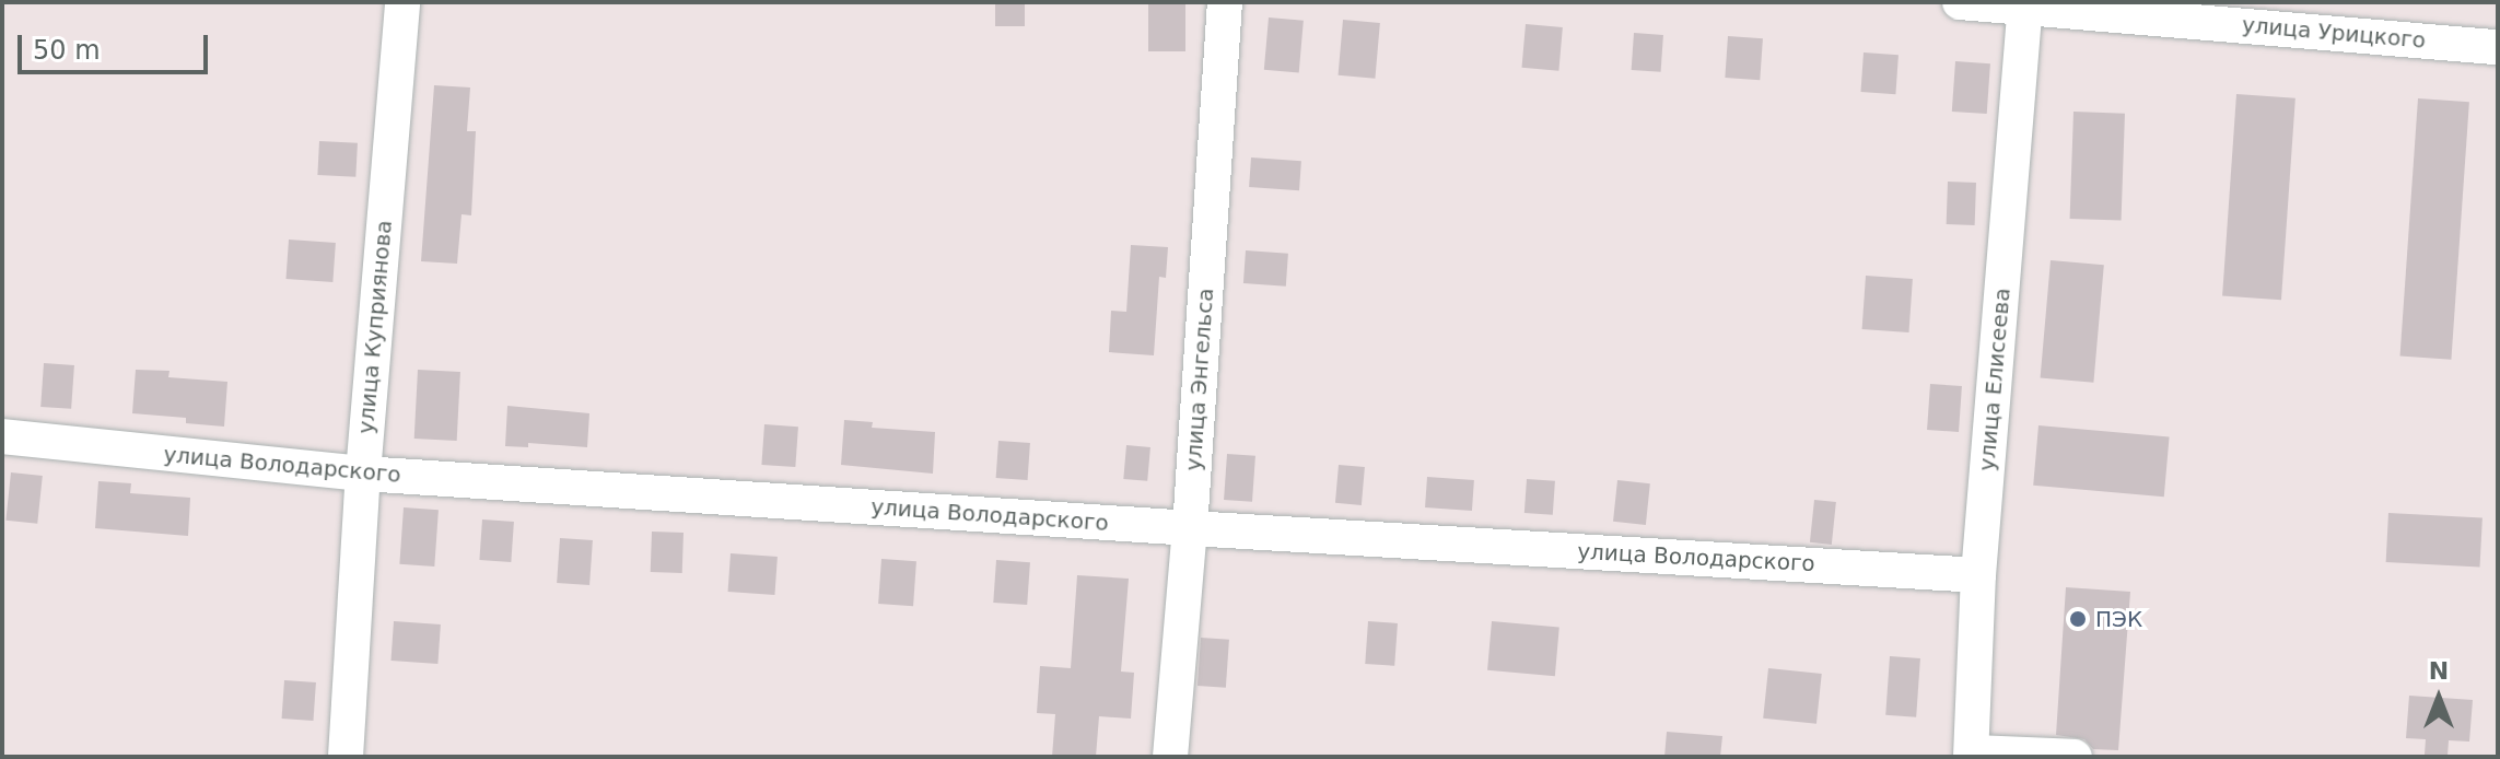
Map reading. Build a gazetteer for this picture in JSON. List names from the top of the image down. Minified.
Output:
{"streets":{"street":["улица Урицкого","улица Куприянова","улица Энгельса","улица Елисеева","улица Володарского"]},"crossings":[["улица Урицкого","улица Елисеева"],["улица Куприянова","улица Володарского"],["улица Энгельса","улица Володарского"],["улица Елисеева","улица Володарского"]],"places":["ПЭК"],"scale_bar":"50 m","north":"top"}
